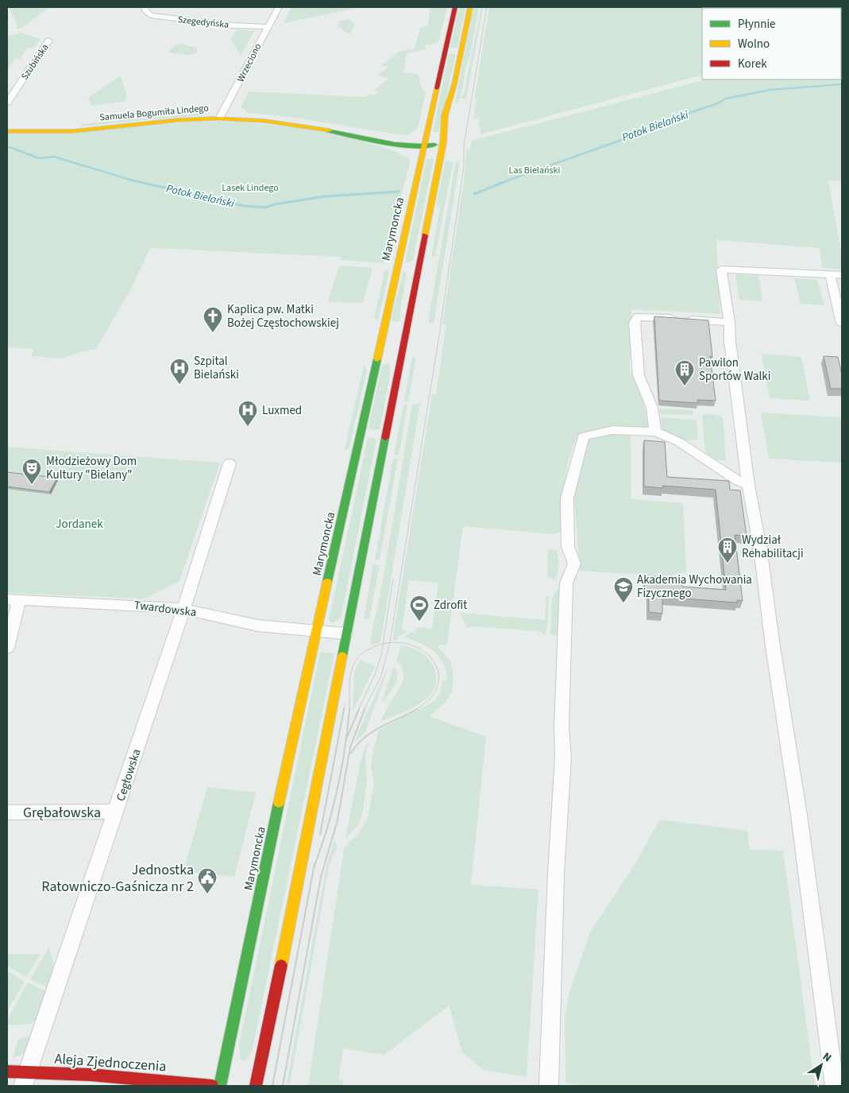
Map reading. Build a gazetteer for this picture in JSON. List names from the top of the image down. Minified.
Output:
{"streets":{"main road":["Samuela Bogumiła Lindego","Marymoncka","Aleja Zjednoczenia"],"street":["Szegedyńska","Szubińska","Wrzeciono","Twardowska","Cegłowska","Grębałowska"]},"crossings":[["Szegedyńska","Wrzeciono"],["Wrzeciono","Samuela Bogumiła Lindego"],["Samuela Bogumiła Lindego","Marymoncka"],["Marymoncka","Twardowska"],["Twardowska","Cegłowska"],["Cegłowska","Grębałowska"],["Cegłowska","Aleja Zjednoczenia"]],"water":["Potok Bielański"],"parks":["Las Bielański","Lasek Lindego","Jordanek"],"places":{"church":["Kaplica pw. Matki Bożej Częstochowskiej"],"hospital":["Szpital Bielański","Luxmed"],"building":["Pawilon Sportów Walki","Wydział Rehabilitacji"],"theatre":["Młodzieżowy Dom Kultury \"Bielany\""],"school or university":["Akademia Wychowania Fizycznego"],"sports":["Zdrofit"],"public building":["Jednostka Ratowniczo-Gaśnicza nr 2"]},"legend":["Płynnie","Wolno","Korek"],"north":"top right"}
